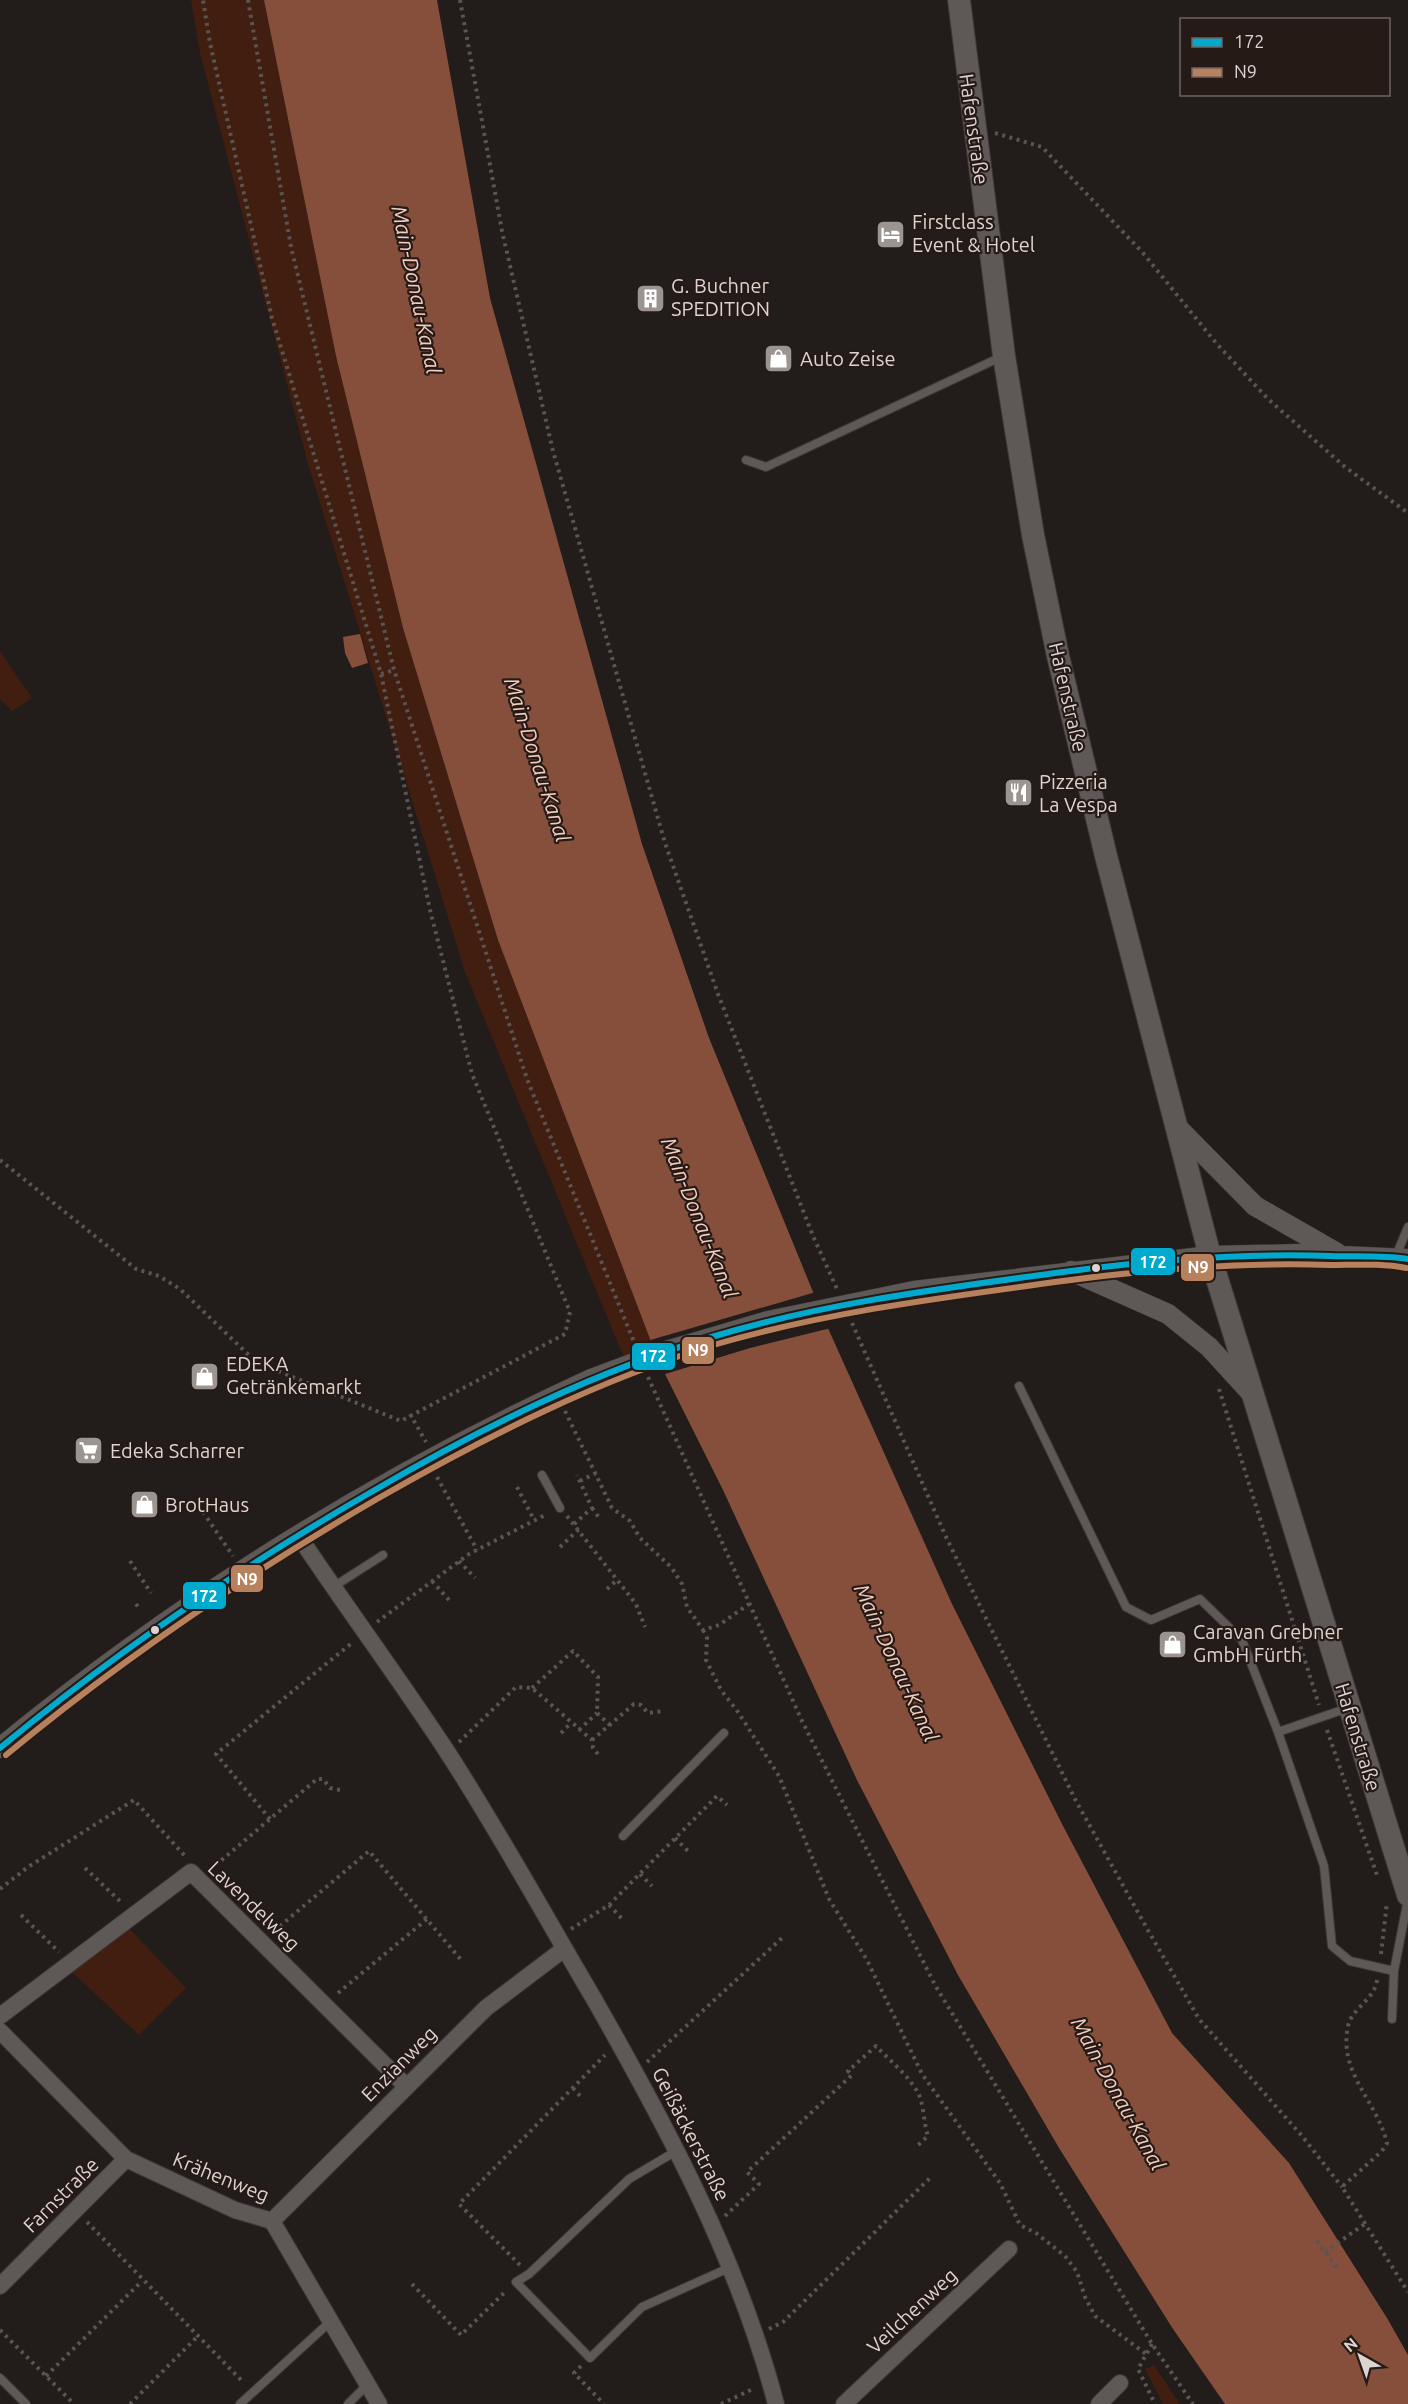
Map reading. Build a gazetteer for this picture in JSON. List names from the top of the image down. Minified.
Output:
{"streets":{"main road":["Hafenstraße"],"street":["Lavendelweg","Enzianweg","Geißäckerstraße","Krähenweg","Farnstraße","Veilchenweg"]},"crossings":[["Lavendelweg","Enzianweg"],["Enzianweg","Geißäckerstraße"],["Enzianweg","Krähenweg"],["Krähenweg","Farnstraße"]],"water":["Main-Donau-Kanal"],"places":{"hotel":["Firstclass Event & Hotel"],"building":["G. Buchner SPEDITION"],"shop":["Auto Zeise","EDEKA Getränkemarkt","BrotHaus","Caravan Grebner GmbH Fürth"],"restaurant":["Pizzeria La Vespa"],"supermarket":["Edeka Scharrer"]},"lines":["transit line 172","transit line N9"],"legend":["172","N9"],"north":"top left"}
